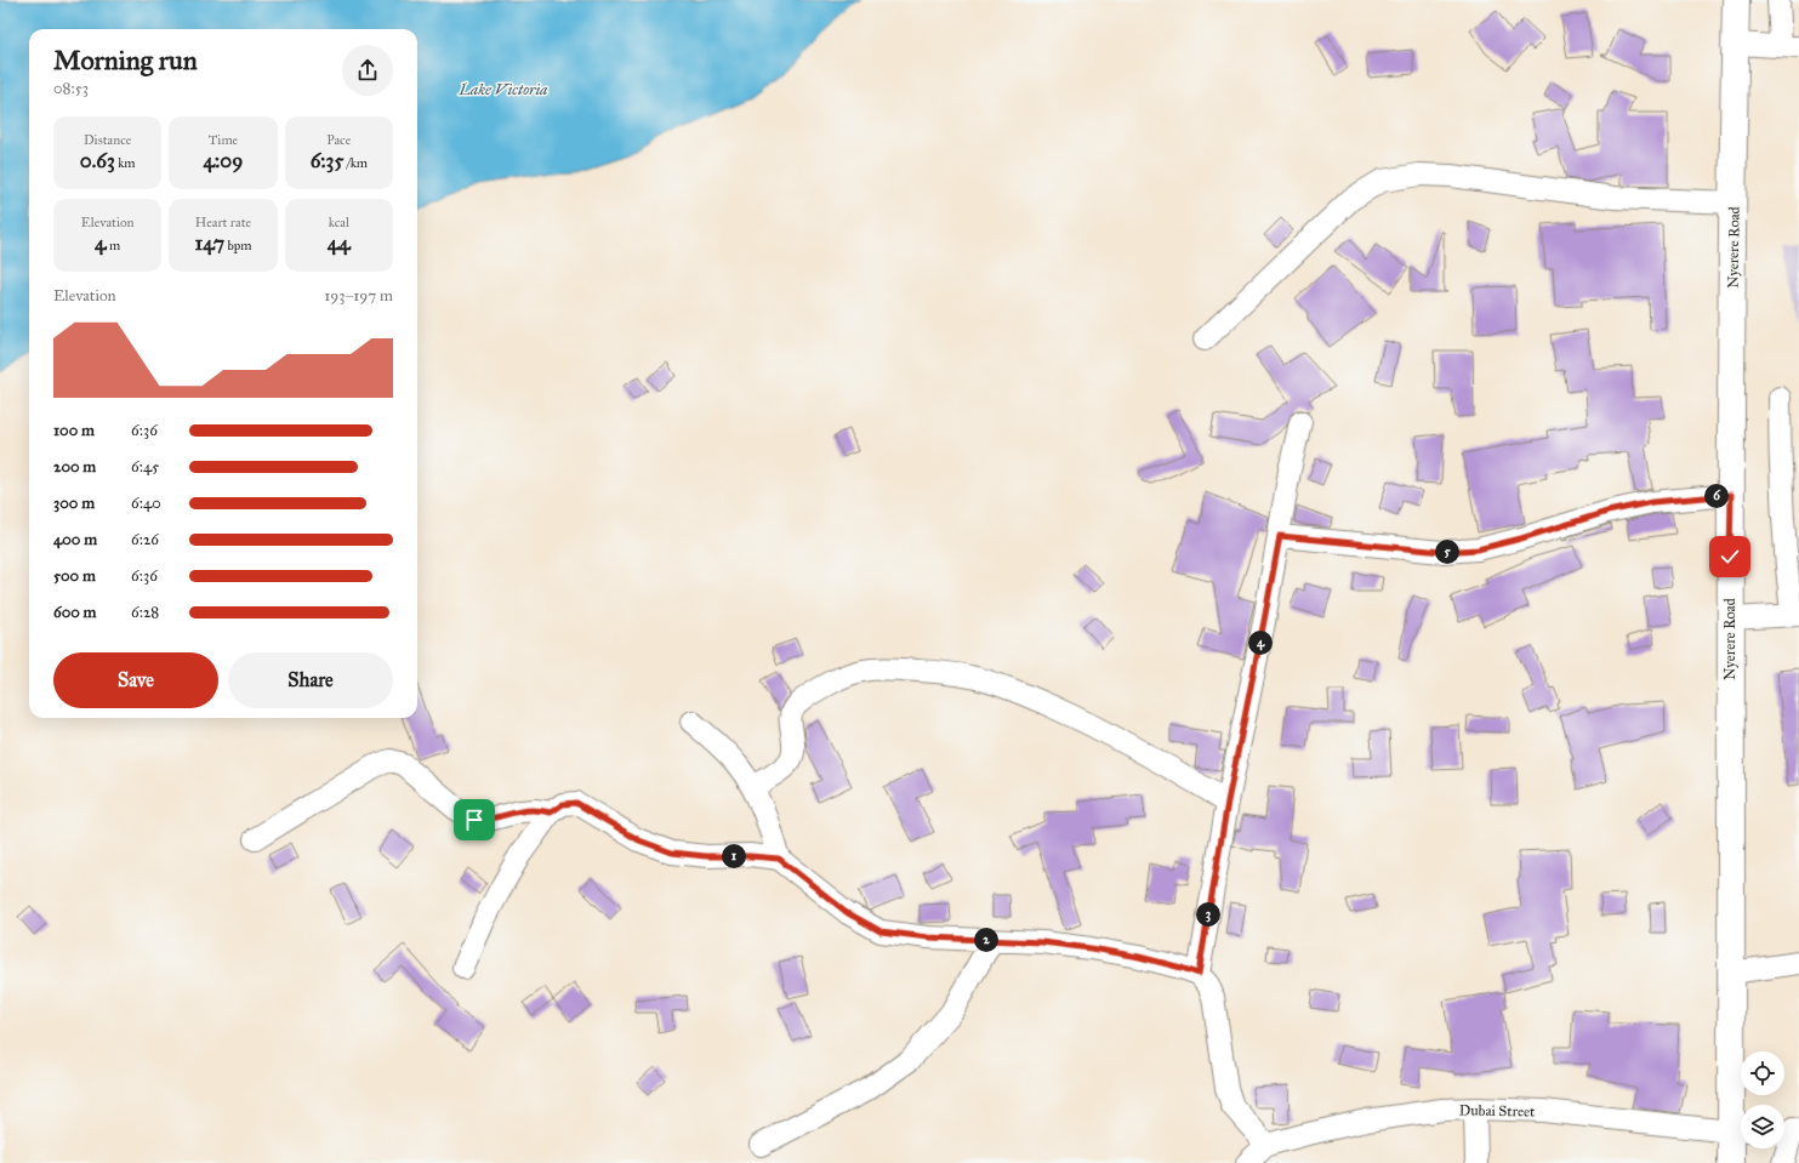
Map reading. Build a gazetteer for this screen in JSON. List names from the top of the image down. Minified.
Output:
{"streets":{"main road":["Nyerere Road"],"street":["Dubai Street"]},"crossings":[["Nyerere Road","Dubai Street"]],"water":["Lake Victoria"],"page":{"heading":["Morning run","08:53"],"stats":[["Distance","0.63 km"],["Time","4:09"],["Pace","6:35 /km"],["Elevation","4 m"],["Heart rate","147 bpm"],["kcal","44"]],"chart":["Elevation","193–197 m"],"list":[{"name":"100 m","note":"6:36"},{"name":"200 m","note":"6:45"},{"name":"300 m","note":"6:40"},{"name":"400 m","note":"6:26"},{"name":"500 m","note":"6:36"},{"name":"600 m","note":"6:28"}],"pins":["6","5","4","1","3","2"],"buttons":["Save","Share"]}}
